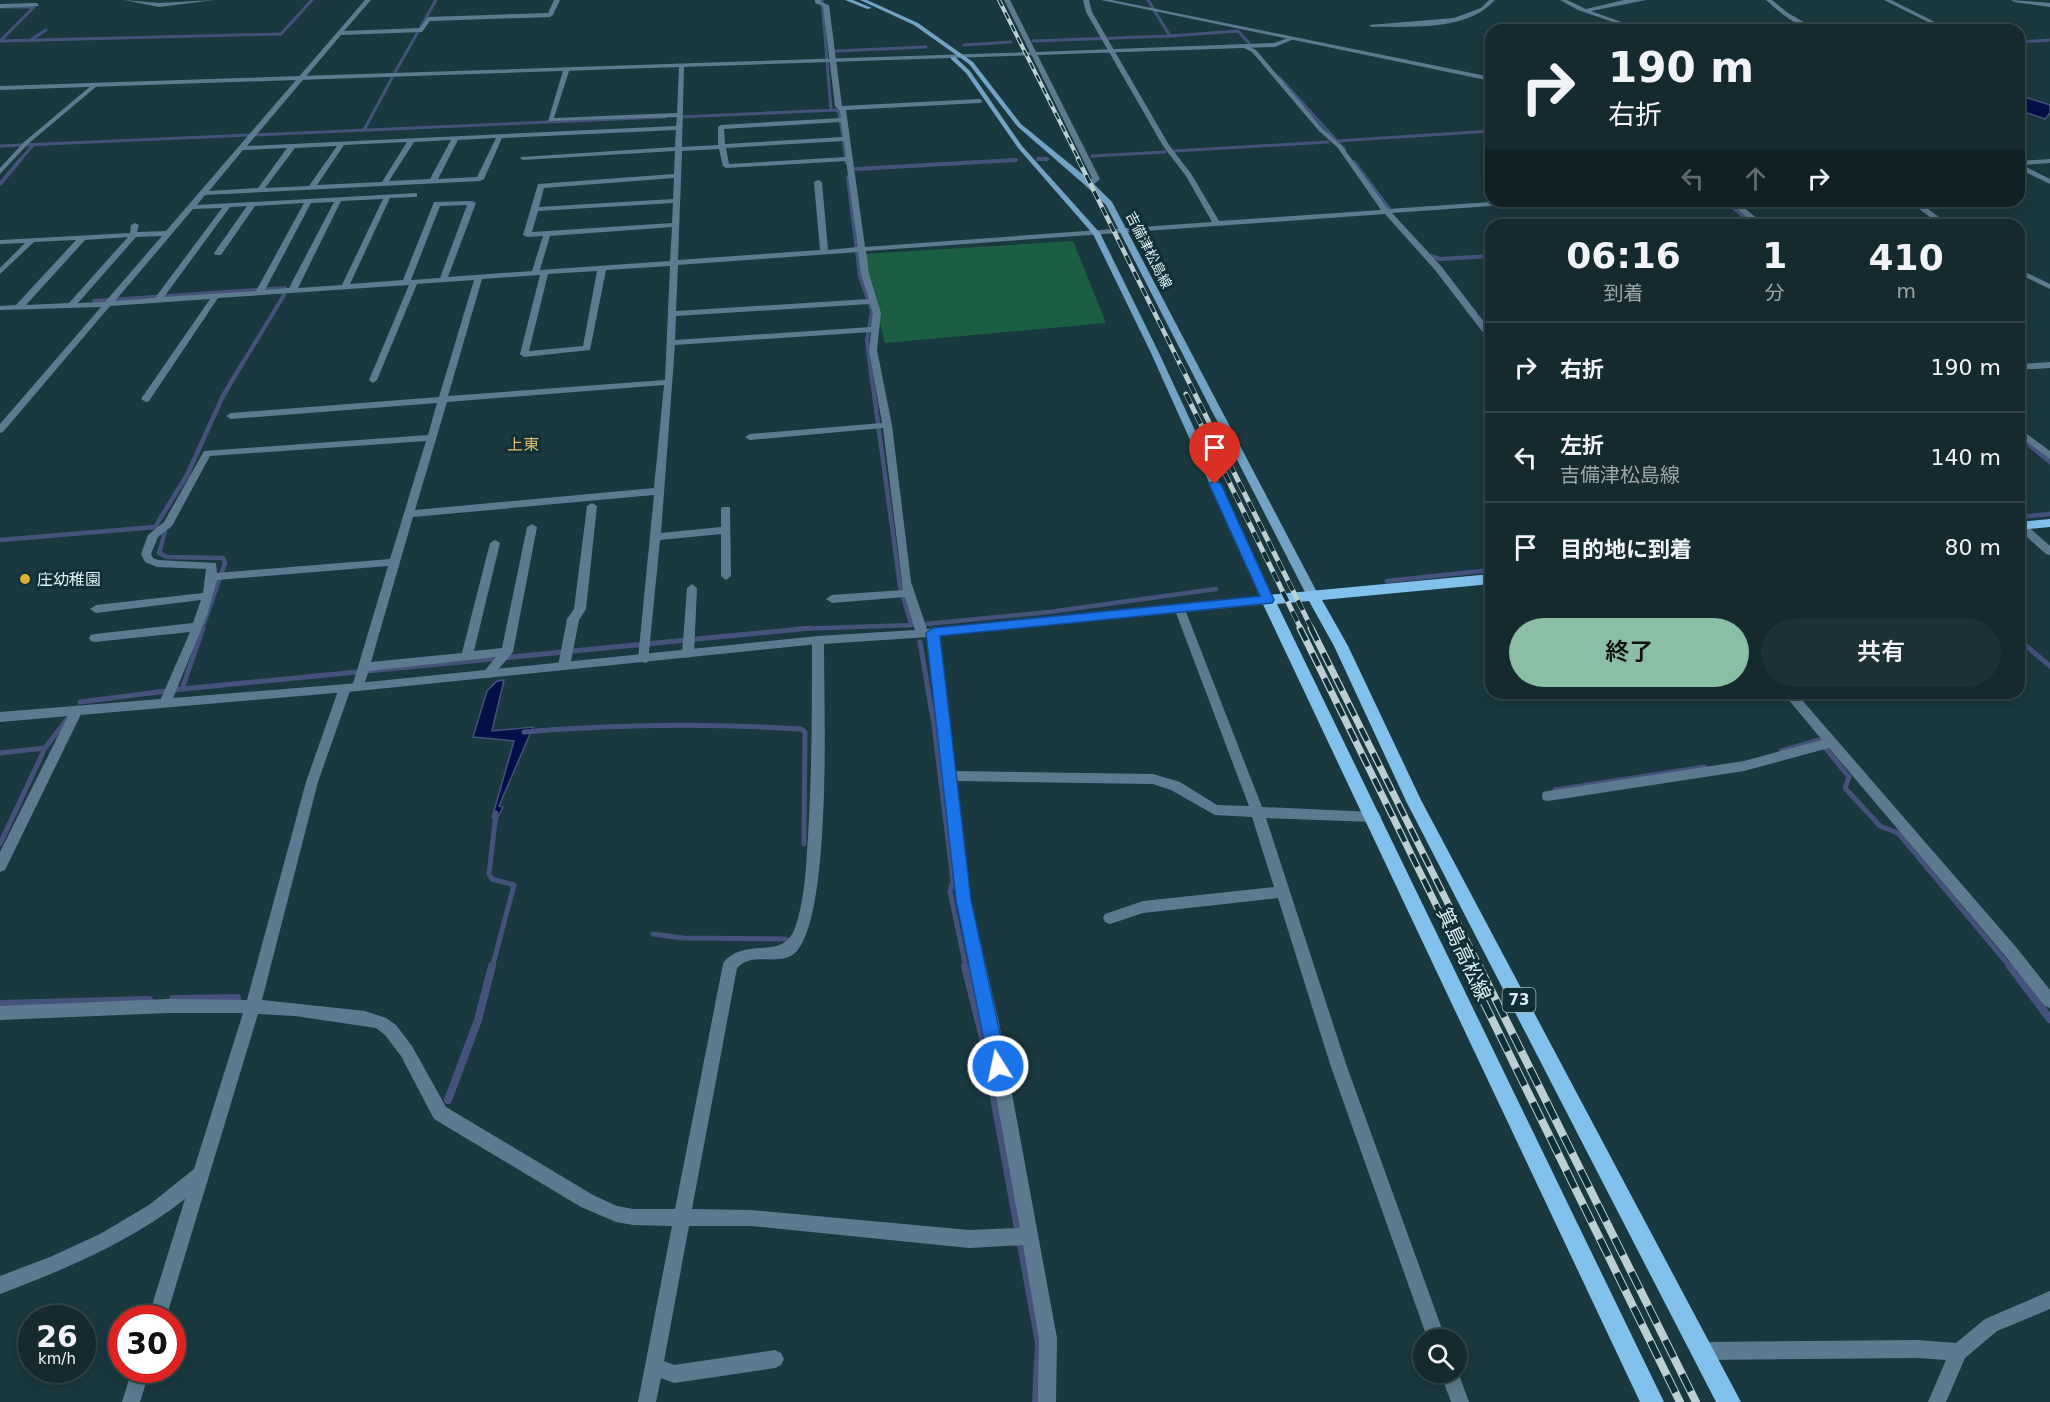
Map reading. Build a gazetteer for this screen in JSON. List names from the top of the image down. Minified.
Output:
{"streets":{"main road":["吉備津松島線","箕島高松線","73"]},"crossings":[["吉備津松島線","箕島高松線"]],"districts":["上東"],"places":["庄幼稚園"],"page":{"turn":["190 m","右折"],"eta":["06:16","到着","1","分","410","m"],"list":[{"name":"右折","value":"190 m"},{"name":"左折","note":"吉備津松島線","value":"140 m"},{"name":"目的地に到着","value":"80 m"}],"buttons":["終了","共有"],"speed":"26 km/h","limit":"30"}}
